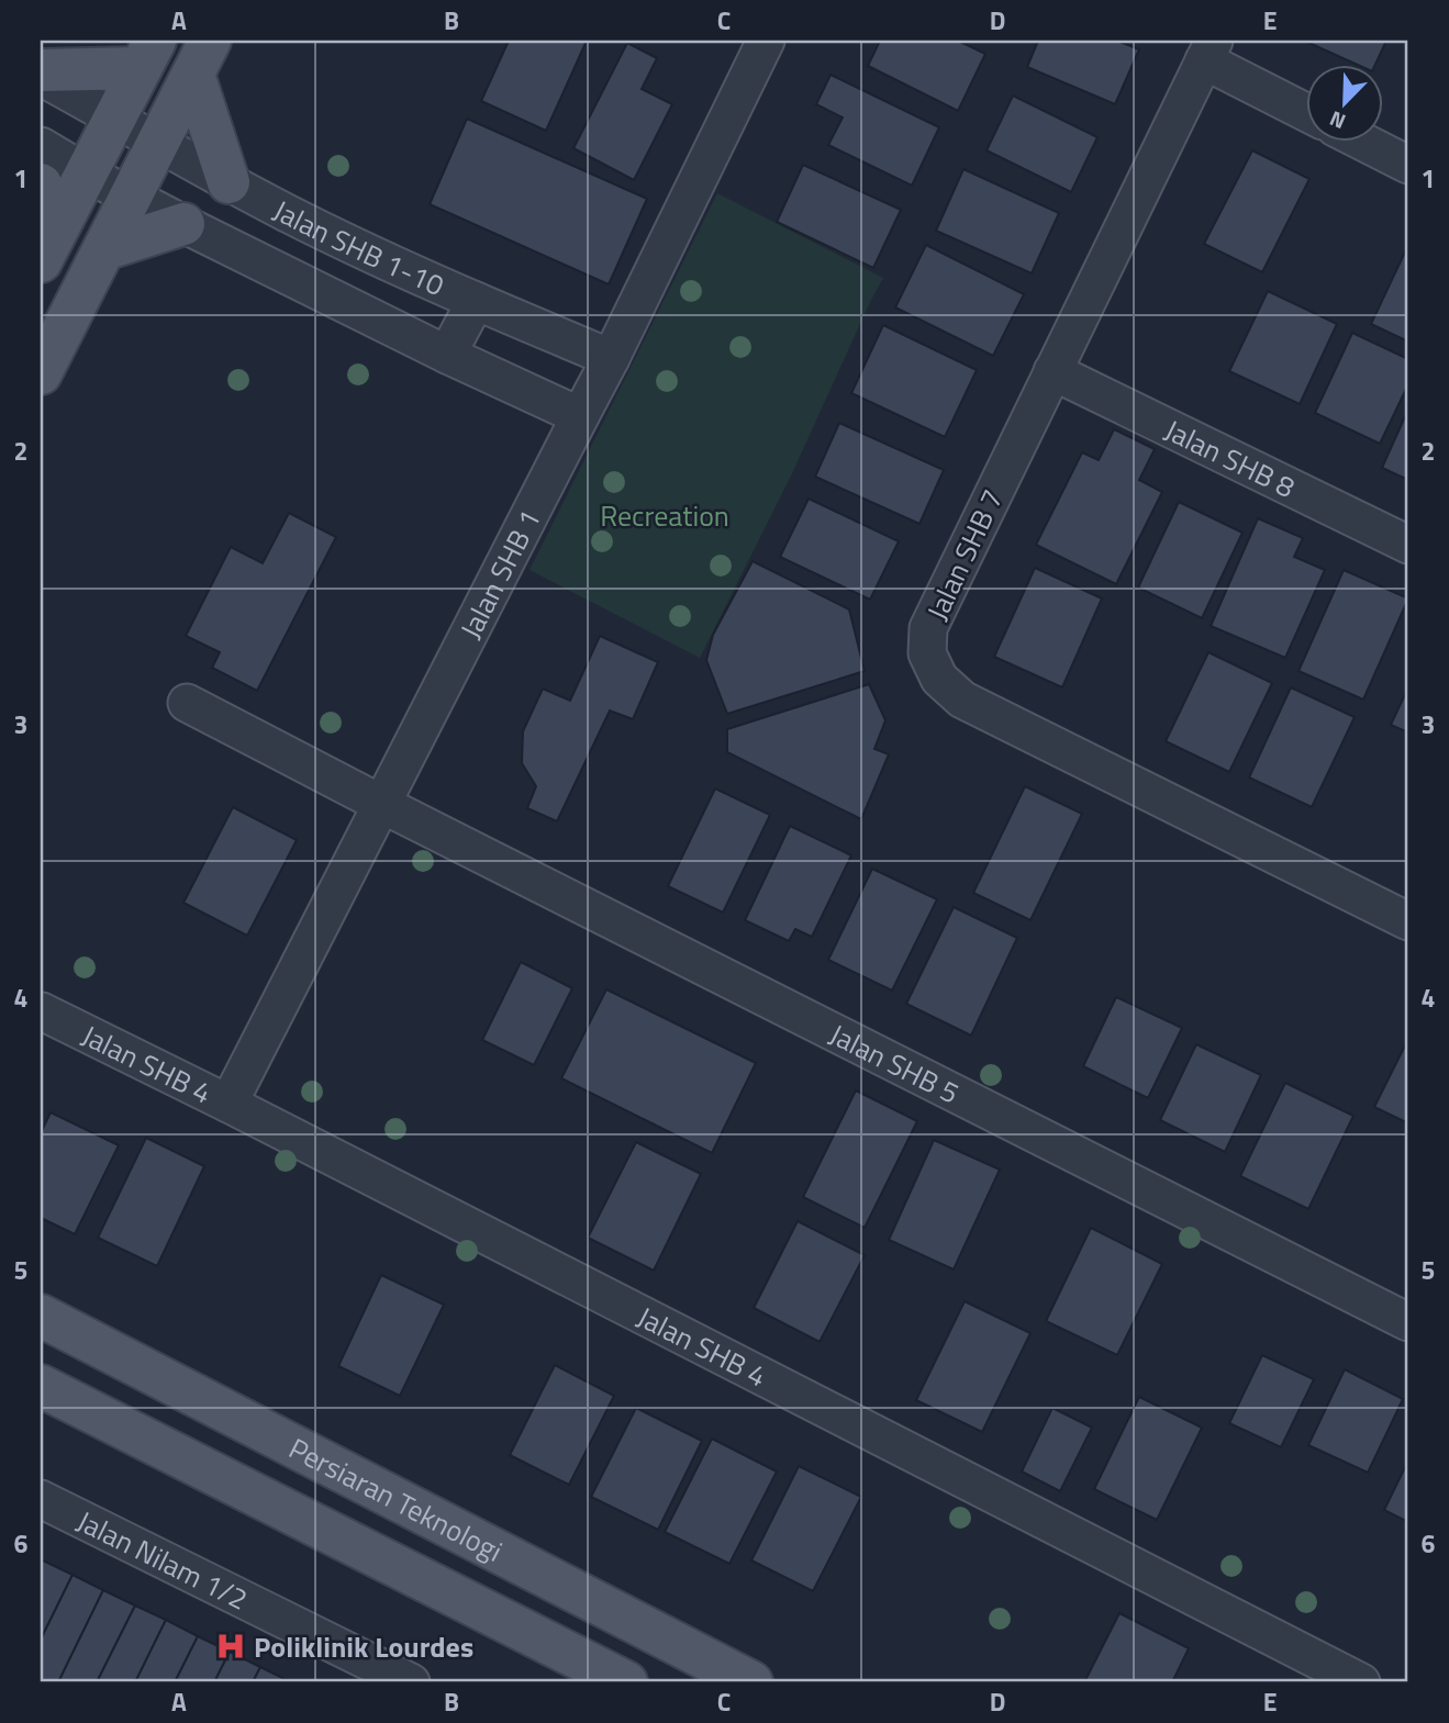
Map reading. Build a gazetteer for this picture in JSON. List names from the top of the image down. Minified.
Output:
{"streets":{"main road":["Persiaran Teknologi"],"street":["Jalan SHB 1-10","Jalan SHB 8","Jalan SHB 7","Jalan SHB 1","Jalan SHB 4","Jalan SHB 5","Jalan Nilam 1/2"]},"crossings":[["Jalan SHB 1-10","Jalan SHB 1"],["Jalan SHB 8","Jalan SHB 7"],["Jalan SHB 1","Jalan SHB 4"],["Jalan SHB 1","Jalan SHB 5"]],"parks":["Recreation"],"places":{"hospital":["Poliklinik Lourdes"]},"north":"bottom left","grid":{"columns":["A","B","C","D","E"],"rows":["1","2","3","4","5","6"]}}
